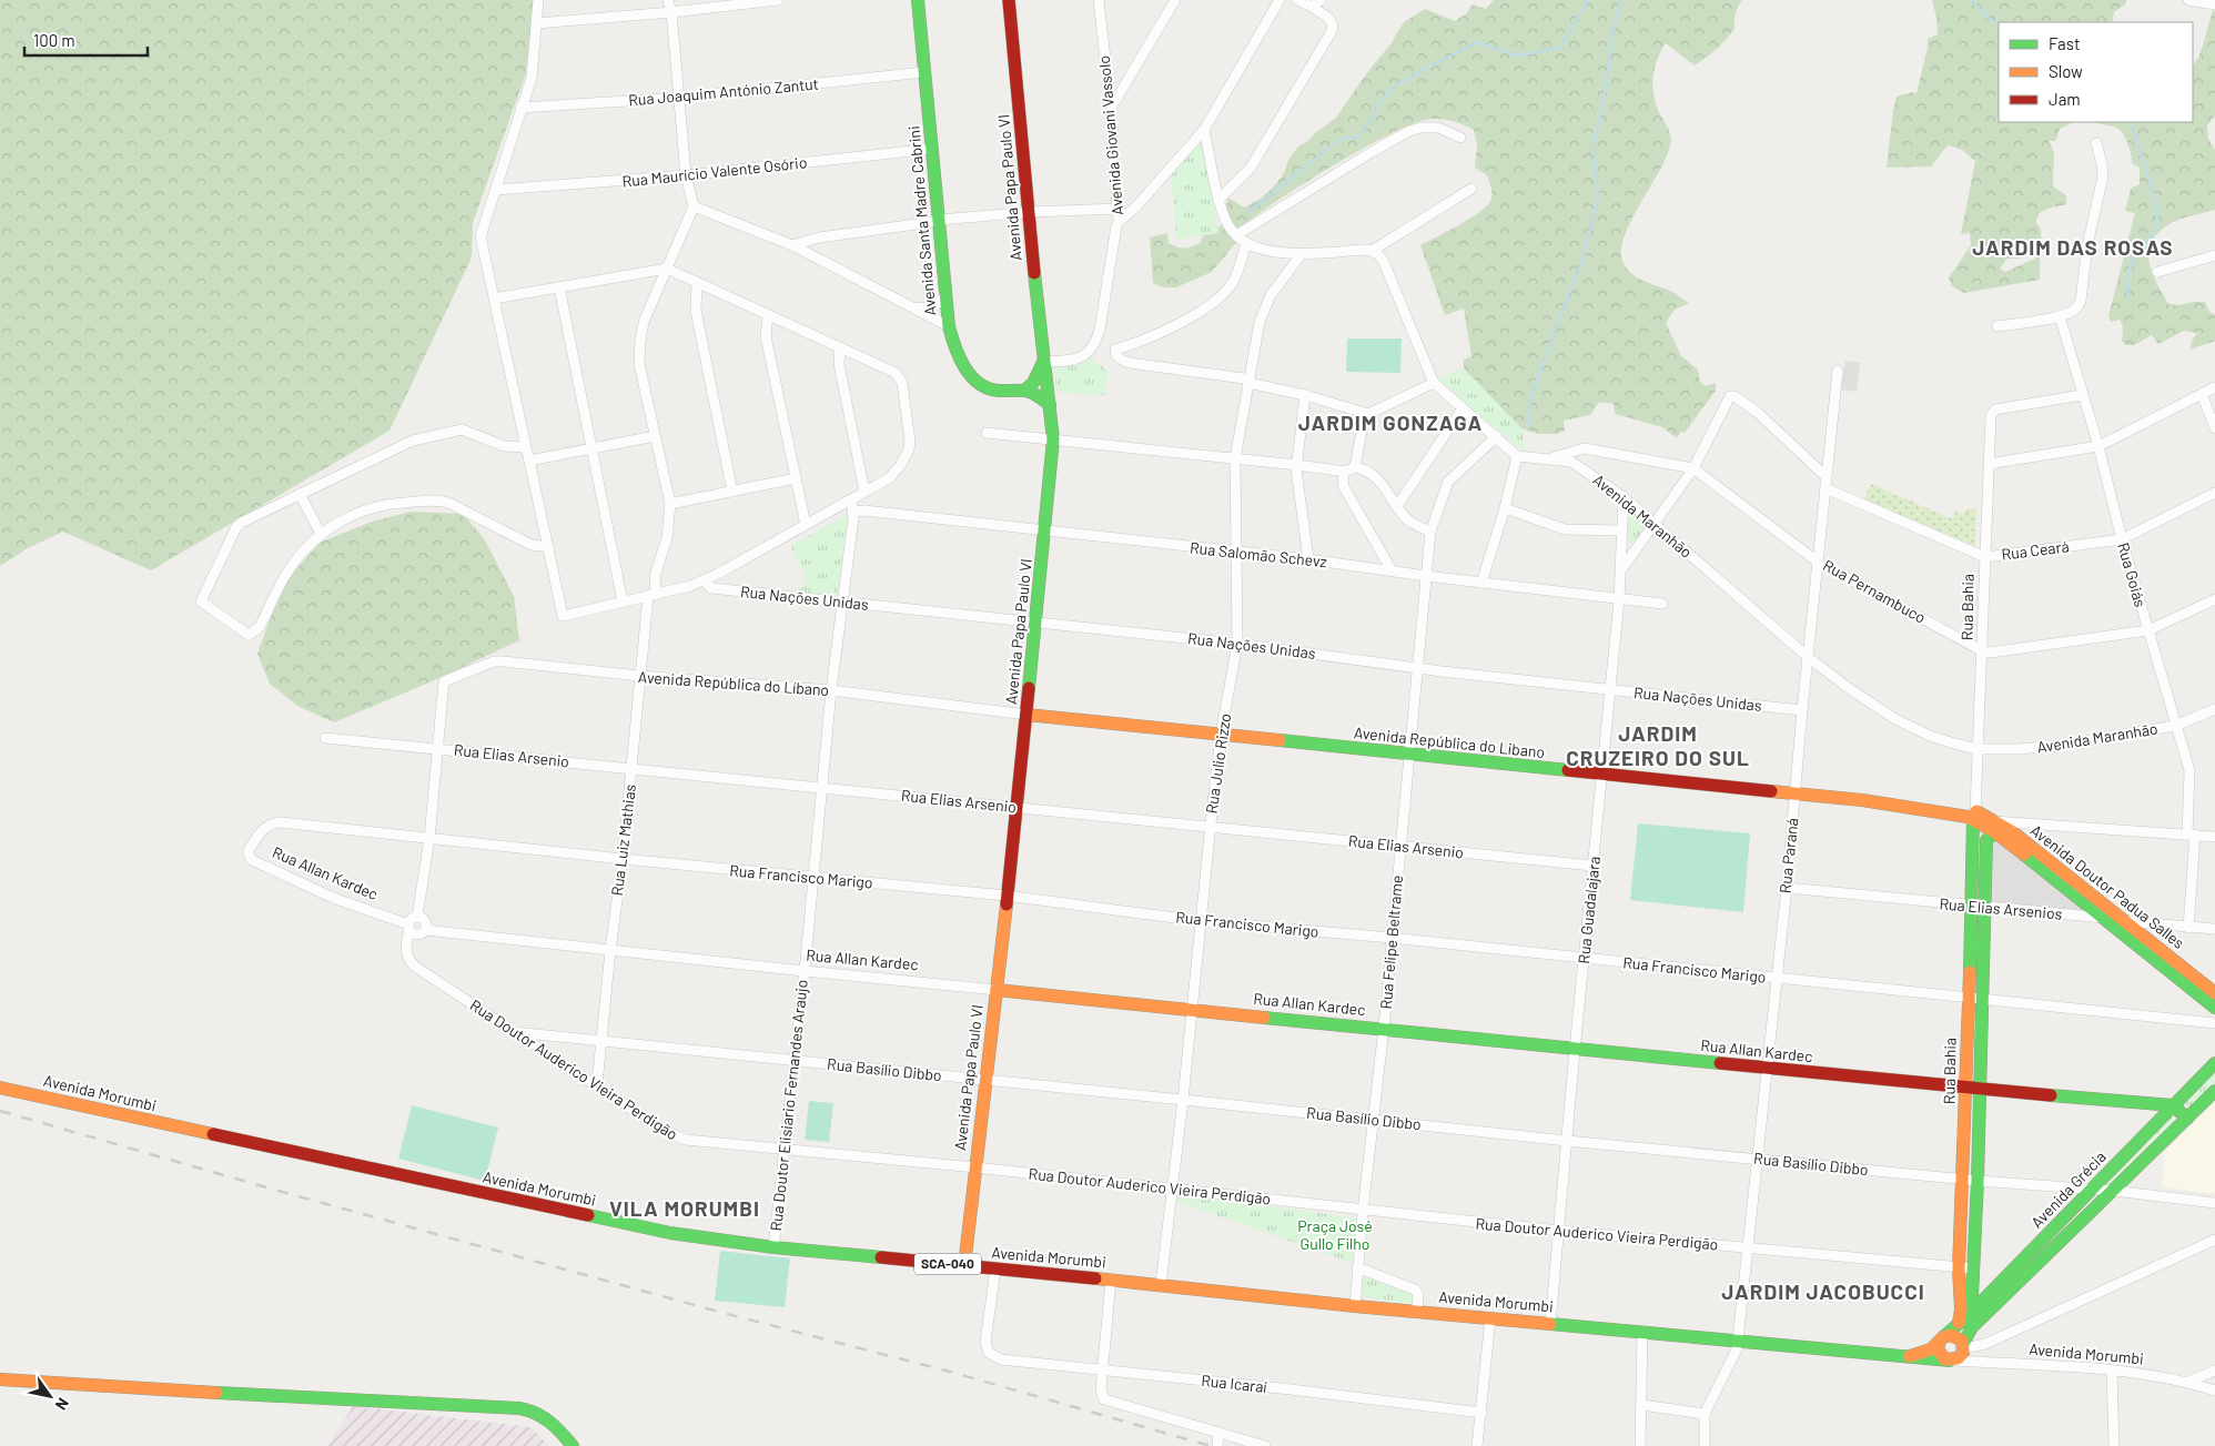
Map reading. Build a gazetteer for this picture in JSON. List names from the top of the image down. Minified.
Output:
{"streets":{"main road":["Avenida Papa Paulo VI","Avenida Santa Madre Cabrini","Rua Bahia","Avenida República do Libano","Rua Allan Kardec","Avenida Doutor Padua Salles","Avenida Morumbi","Avenida Grécia","SCA-040"],"street":["Rua Joaquim António Zantut","Avenida Giovani Vassolo","Rua Maurício Valente Osório","Avenida Maranhão","Rua Ceará","Rua Salomão Schevz","Rua Goiás","Rua Pernambuco","Rua Nações Unidas","Avenida República do Líbano","Rua Elias Arsenio","Rua Julio Rizzo","Rua Luiz Mathias","Rua Paraná","Rua Francisco Marigo","Rua Elias Arsenios","Rua Guadalajara","Rua Felipe Beltrame","Rua Doutor Auderico Vieira Perdigão","Rua Basílio Dibbo","Rua Doutor Elisiario Fernandes Araujo","Rua Icaraí"]},"crossings":[["Rua Joaquim António Zantut","Avenida Santa Madre Cabrini"],["Avenida Giovani Vassolo","Avenida Papa Paulo VI"],["Rua Maurício Valente Osório","Avenida Santa Madre Cabrini"],["Avenida Papa Paulo VI","Rua Salomão Schevz"],["Avenida Papa Paulo VI","Rua Nações Unidas"],["Avenida Papa Paulo VI","Avenida República do Líbano"],["Avenida Papa Paulo VI","Avenida República do Libano"],["Avenida Papa Paulo VI","Rua Elias Arsenio"],["Avenida Papa Paulo VI","Rua Allan Kardec"],["Avenida Papa Paulo VI","Rua Francisco Marigo"],["Avenida Papa Paulo VI","Rua Doutor Auderico Vieira Perdigão"],["Avenida Papa Paulo VI","Rua Basílio Dibbo"],["Avenida Papa Paulo VI","Avenida Morumbi"],["Avenida Maranhão","Rua Goiás"],["Avenida Maranhão","Rua Pernambuco"],["Avenida Maranhão","Rua Bahia"],["Avenida Maranhão","Rua Paraná"],["Avenida Maranhão","Rua Guadalajara"],["Rua Ceará","Rua Goiás"],["Rua Ceará","Rua Bahia"],["Rua Ceará","Rua Paraná"],["Rua Salomão Schevz","Rua Julio Rizzo"],["Rua Salomão Schevz","Rua Guadalajara"],["Rua Salomão Schevz","Rua Felipe Beltrame"],["Rua Salomão Schevz","Rua Doutor Elisiario Fernandes Araujo"],["Rua Goiás","Rua Bahia"],["Rua Goiás","Rua Elias Arsenios"],["Rua Pernambuco","Rua Bahia"],["Rua Pernambuco","Rua Paraná"],["Rua Nações Unidas","Rua Julio Rizzo"],["Rua Nações Unidas","Rua Paraná"],["Rua Nações Unidas","Rua Guadalajara"],["Rua Nações Unidas","Rua Felipe Beltrame"],["Rua Nações Unidas","Rua Doutor Elisiario Fernandes Araujo"],["Rua Bahia","Avenida República do Libano"],["Rua Bahia","Rua Allan Kardec"],["Rua Bahia","Rua Francisco Marigo"],["Rua Bahia","Avenida Doutor Padua Salles"],["Rua Bahia","Rua Elias Arsenios"],["Rua Bahia","Rua Doutor Auderico Vieira Perdigão"],["Rua Bahia","Rua Basílio Dibbo"],["Rua Bahia","Avenida Grécia"],["Avenida República do Líbano","Avenida República do Libano"],["Avenida República do Líbano","Rua Elias Arsenio"],["Avenida República do Líbano","Rua Luiz Mathias"],["Avenida República do Líbano","Rua Doutor Elisiario Fernandes Araujo"],["Avenida República do Libano","Rua Julio Rizzo"],["Avenida República do Libano","Rua Paraná"],["Avenida República do Libano","Avenida Doutor Padua Salles"],["Avenida República do Libano","Rua Guadalajara"],["Avenida República do Libano","Rua Felipe Beltrame"],["Rua Elias Arsenio","Rua Julio Rizzo"],["Rua Elias Arsenio","Rua Luiz Mathias"],["Rua Elias Arsenio","Rua Guadalajara"],["Rua Elias Arsenio","Rua Felipe Beltrame"],["Rua Elias Arsenio","Rua Doutor Elisiario Fernandes Araujo"],["Rua Julio Rizzo","Rua Allan Kardec"],["Rua Julio Rizzo","Rua Francisco Marigo"],["Rua Julio Rizzo","Rua Doutor Auderico Vieira Perdigão"],["Rua Julio Rizzo","Rua Basílio Dibbo"],["Rua Julio Rizzo","Avenida Morumbi"],["Rua Luiz Mathias","Rua Allan Kardec"],["Rua Luiz Mathias","Rua Francisco Marigo"],["Rua Luiz Mathias","Rua Doutor Auderico Vieira Perdigão"],["Rua Luiz Mathias","Rua Basílio Dibbo"],["Rua Paraná","Rua Allan Kardec"],["Rua Paraná","Rua Francisco Marigo"],["Rua Paraná","Rua Elias Arsenios"],["Rua Paraná","Rua Doutor Auderico Vieira Perdigão"],["Rua Paraná","Rua Basílio Dibbo"],["Rua Paraná","Avenida Morumbi"],["Rua Allan Kardec","Rua Francisco Marigo"],["Rua Allan Kardec","Rua Guadalajara"],["Rua Allan Kardec","Rua Felipe Beltrame"],["Rua Allan Kardec","Rua Doutor Auderico Vieira Perdigão"],["Rua Allan Kardec","Rua Doutor Elisiario Fernandes Araujo"],["Rua Allan Kardec","Avenida Grécia"],["Rua Francisco Marigo","Rua Guadalajara"],["Rua Francisco Marigo","Rua Felipe Beltrame"],["Rua Francisco Marigo","Rua Doutor Elisiario Fernandes Araujo"],["Avenida Doutor Padua Salles","Rua Elias Arsenios"],["Rua Guadalajara","Rua Doutor Auderico Vieira Perdigão"],["Rua Guadalajara","Rua Basílio Dibbo"],["Rua Guadalajara","Avenida Morumbi"],["Rua Felipe Beltrame","Rua Doutor Auderico Vieira Perdigão"],["Rua Felipe Beltrame","Rua Basílio Dibbo"],["Rua Felipe Beltrame","Avenida Morumbi"],["Rua Doutor Auderico Vieira Perdigão","Rua Basílio Dibbo"],["Rua Doutor Auderico Vieira Perdigão","Rua Doutor Elisiario Fernandes Araujo"],["Rua Basílio Dibbo","Rua Doutor Elisiario Fernandes Araujo"],["Rua Basílio Dibbo","Avenida Grécia"],["Avenida Morumbi","Rua Doutor Elisiario Fernandes Araujo"],["Avenida Morumbi","Avenida Grécia"],["Avenida Morumbi","Rua Icaraí"]],"districts":["JARDIM DAS ROSAS","JARDIM GONZAGA","JARDIM CRUZEIRO DO SUL","VILA MORUMBI","JARDIM JACOBUCCI"],"parks":["Praça José Gullo Filho"],"legend":["Fast","Slow","Jam"],"scale_bar":"100 m","north":"bottom right"}
